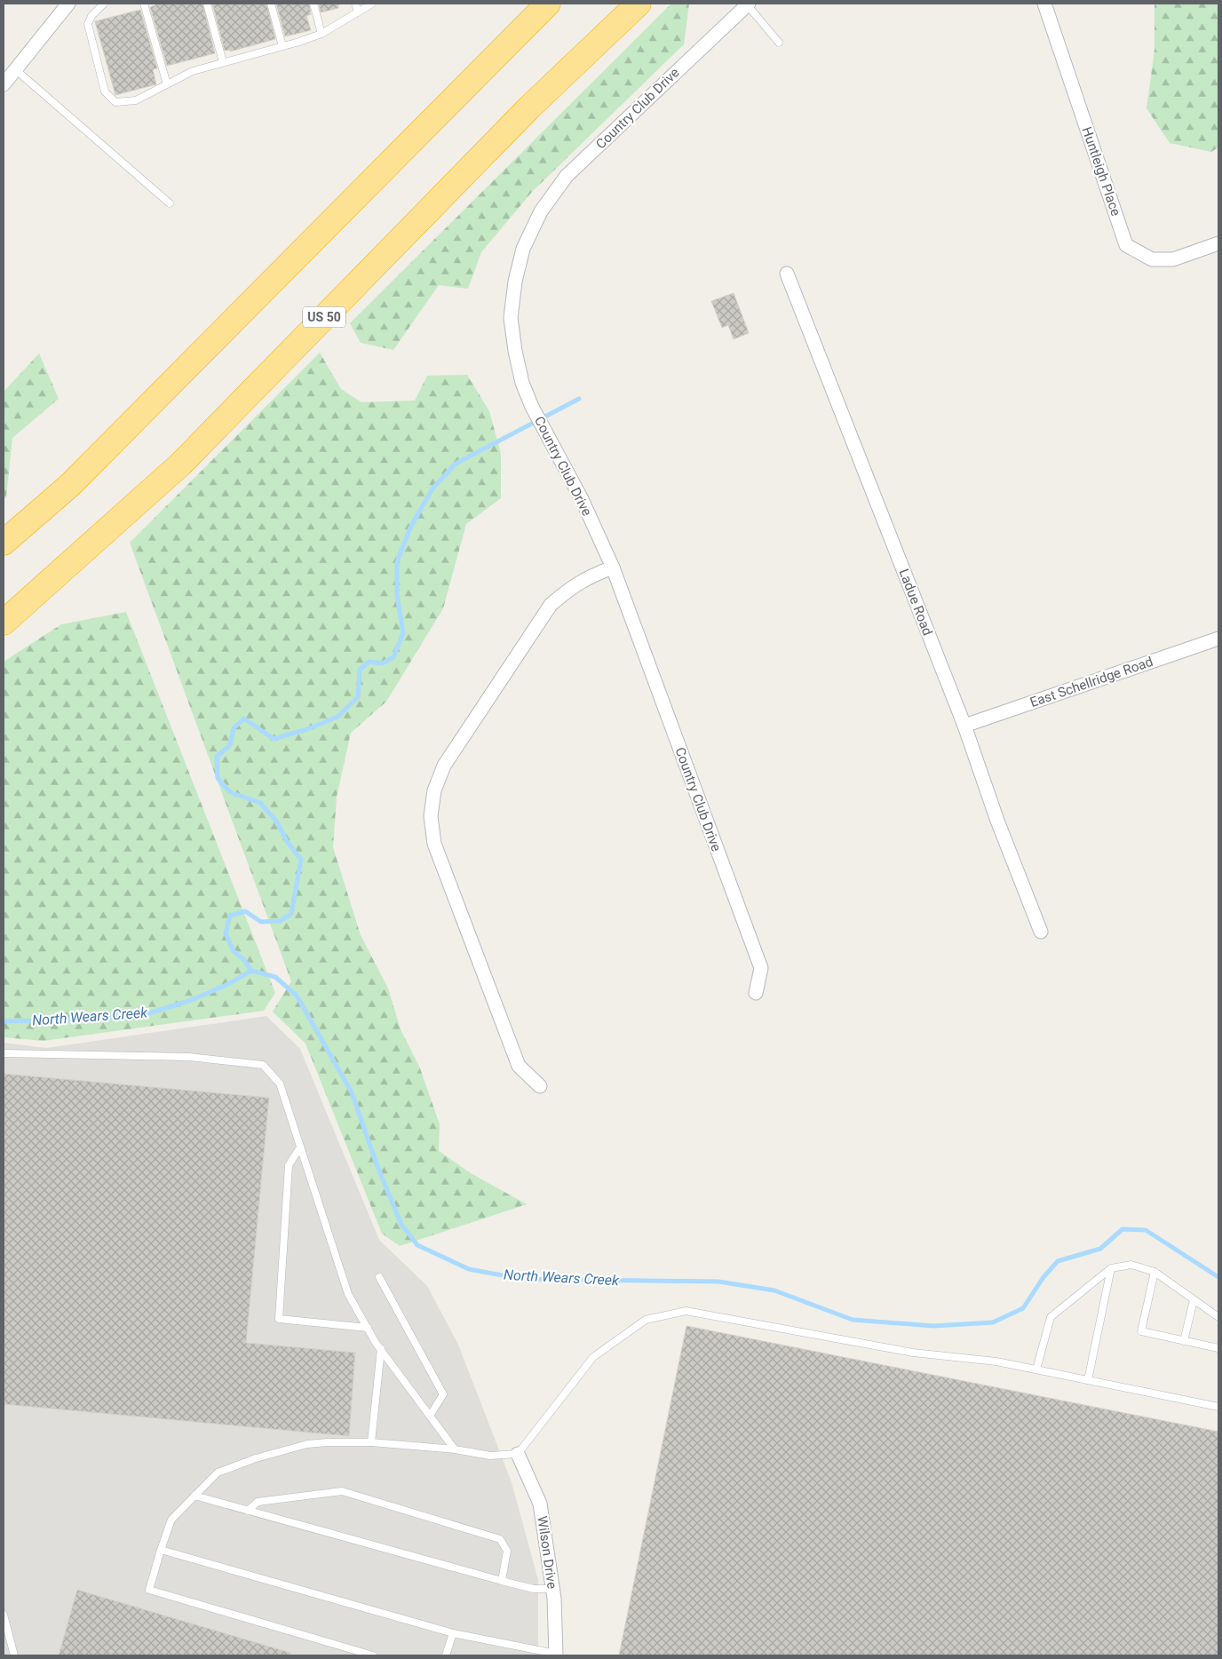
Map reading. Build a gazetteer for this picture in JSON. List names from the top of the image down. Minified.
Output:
{"streets":{"highway":["US 50"],"street":["Country Club Drive","Huntleigh Place","Ladue Road","East Schellridge Road","Wilson Drive"]},"crossings":[["Ladue Road","East Schellridge Road"]],"water":["North Wears Creek"]}
